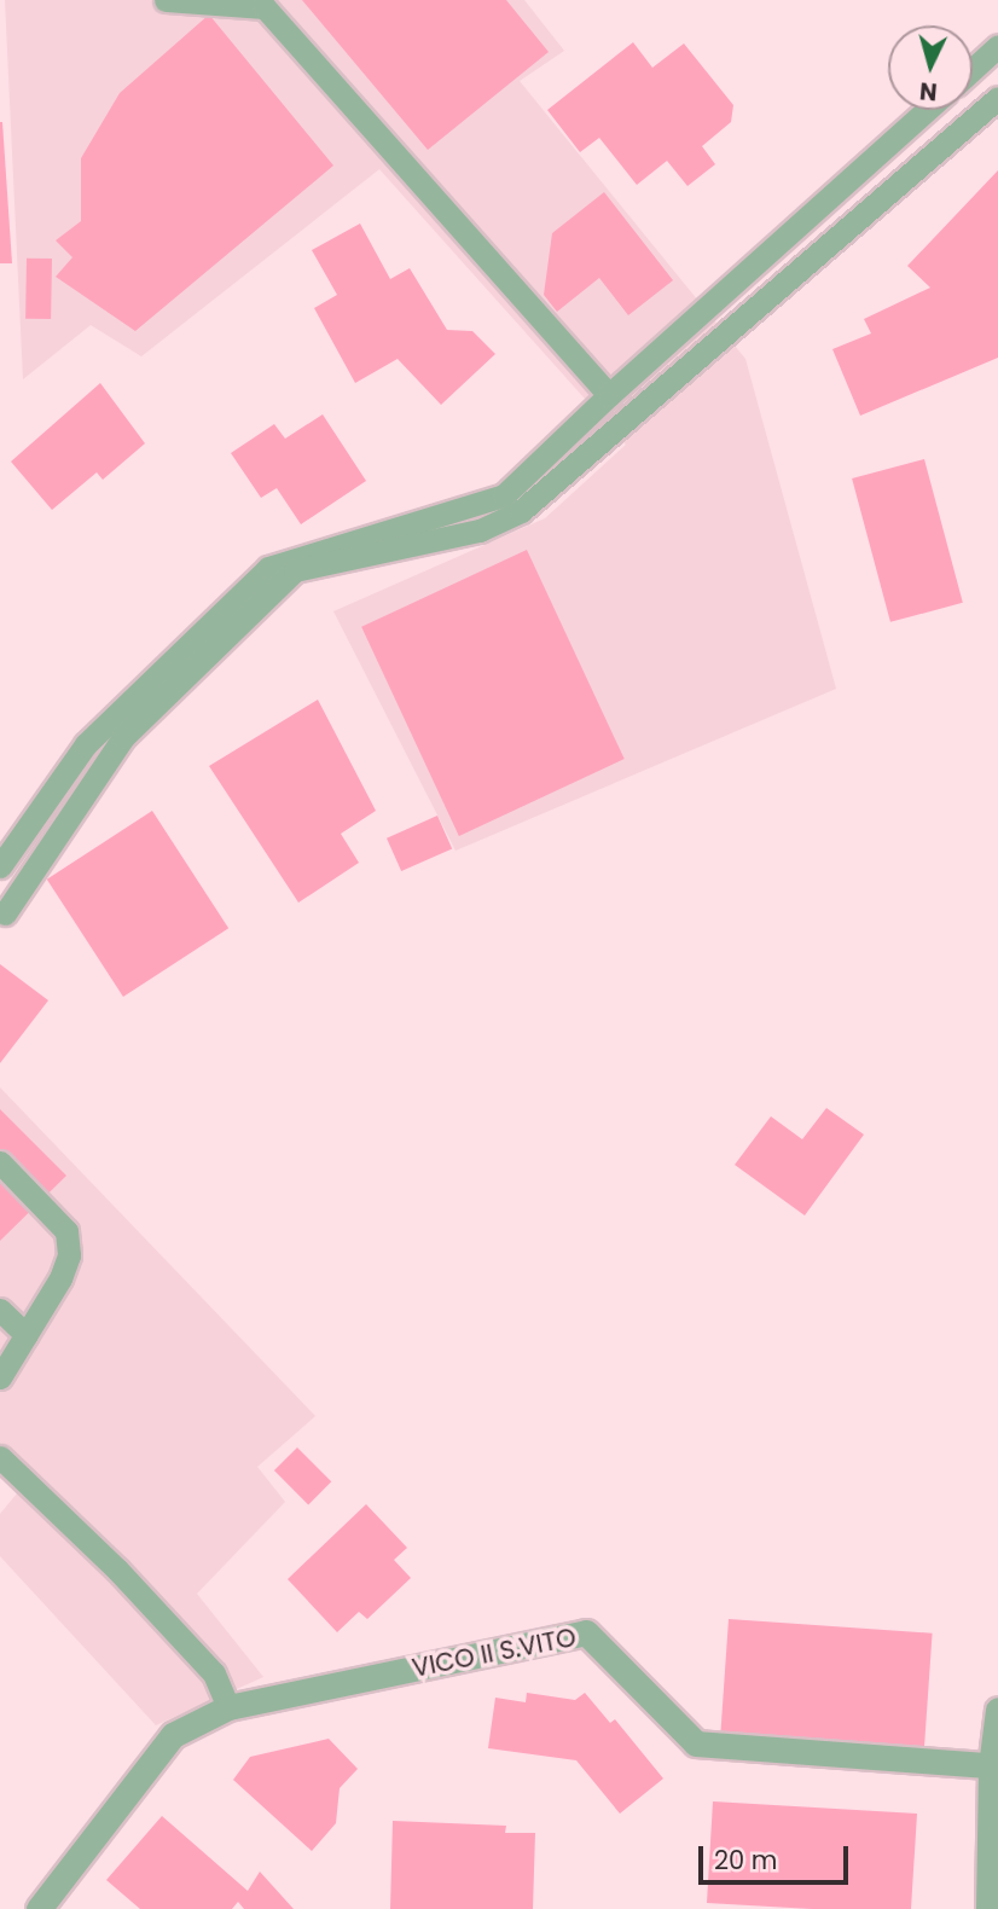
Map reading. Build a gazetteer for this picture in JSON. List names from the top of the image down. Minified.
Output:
{"streets":{"street":["VICO II S.VITO"]},"scale_bar":"20 m","north":"bottom"}
